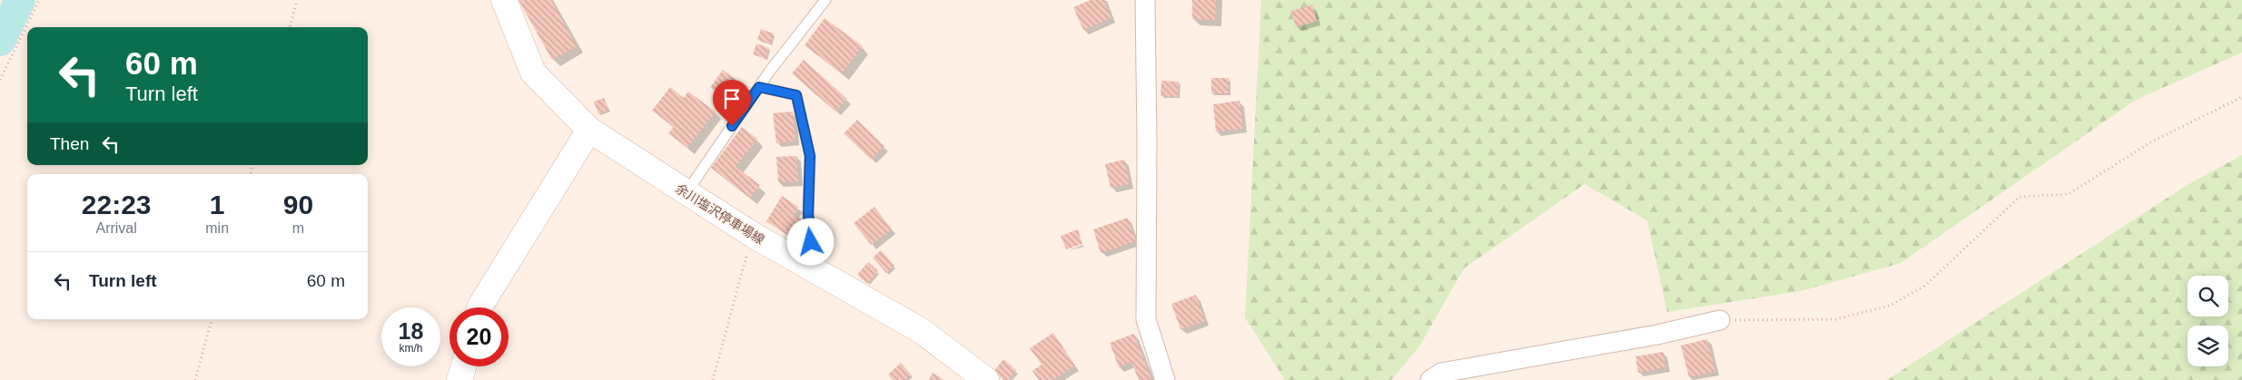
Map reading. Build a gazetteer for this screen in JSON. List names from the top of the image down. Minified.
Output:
{"streets":{"main road":["余川塩沢停車場線"]},"page":{"turn":["60 m","Turn left"],"then":"Then","eta":["22:23","Arrival","1","min","90","m"],"list":[{"name":"Turn left","value":"60 m"}],"speed":"18 km/h","limit":"20"}}
